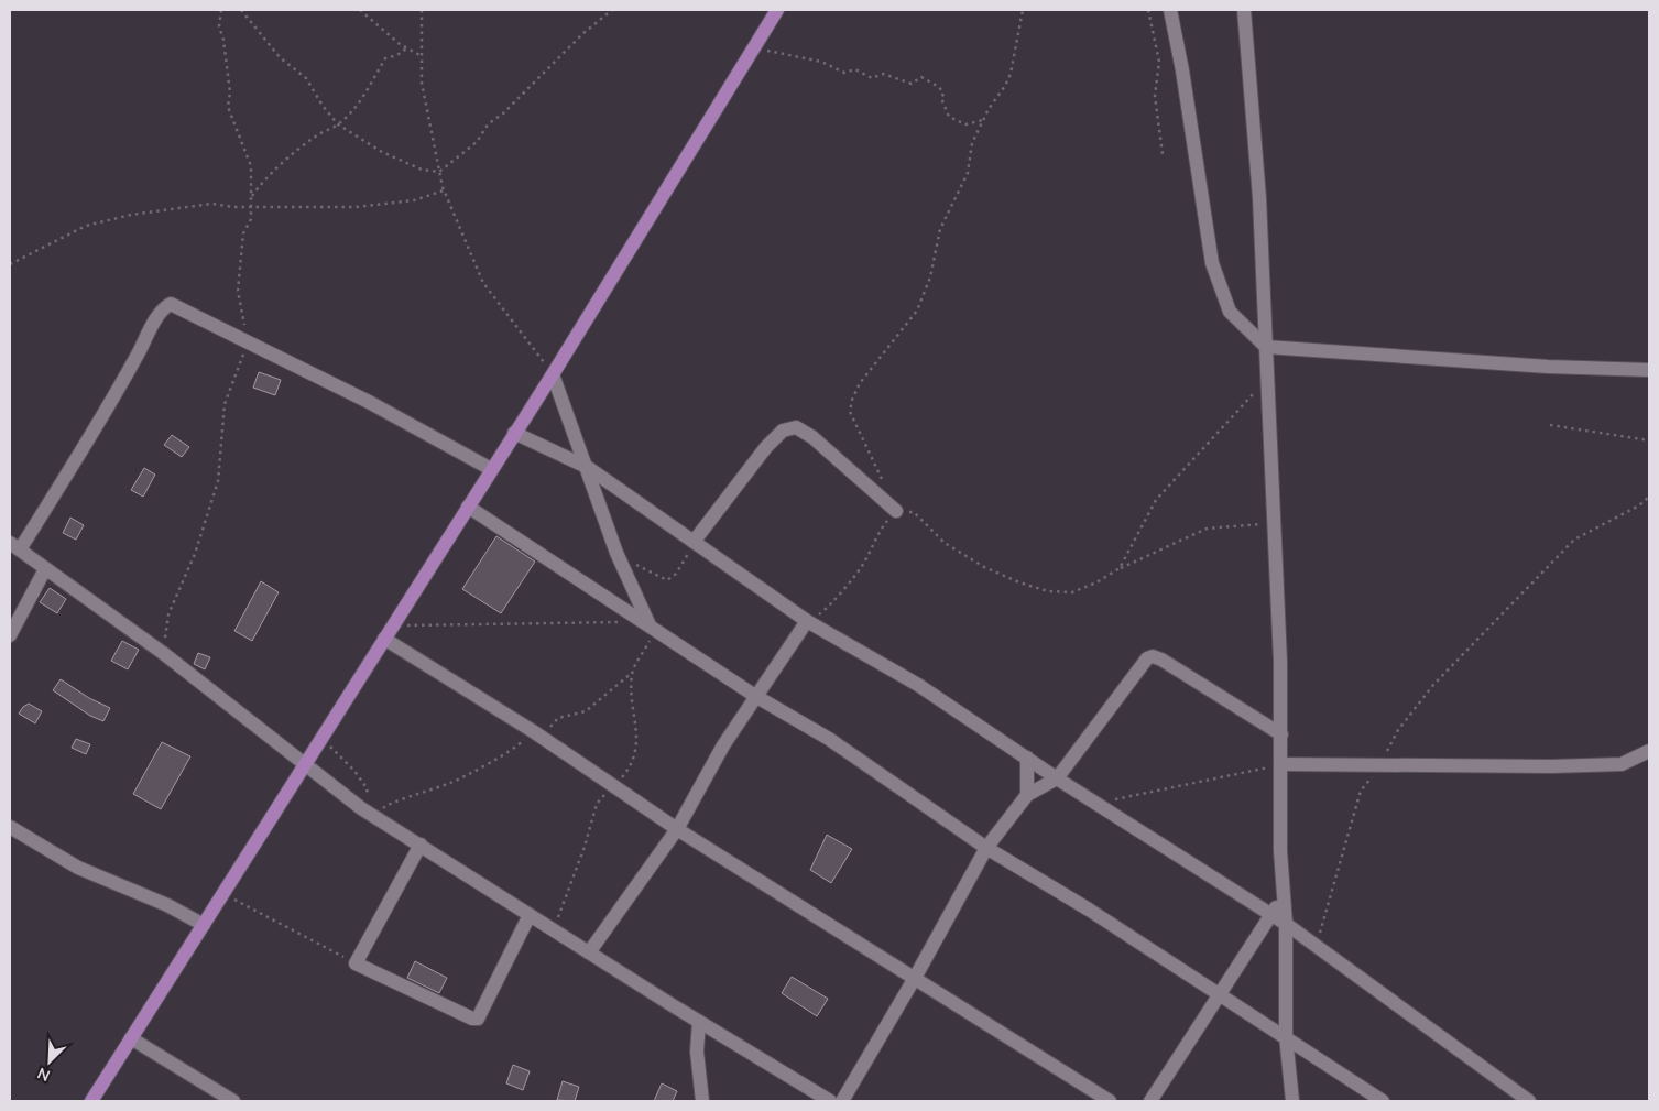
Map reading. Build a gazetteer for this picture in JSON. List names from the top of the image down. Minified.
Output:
{"north":"bottom left"}
